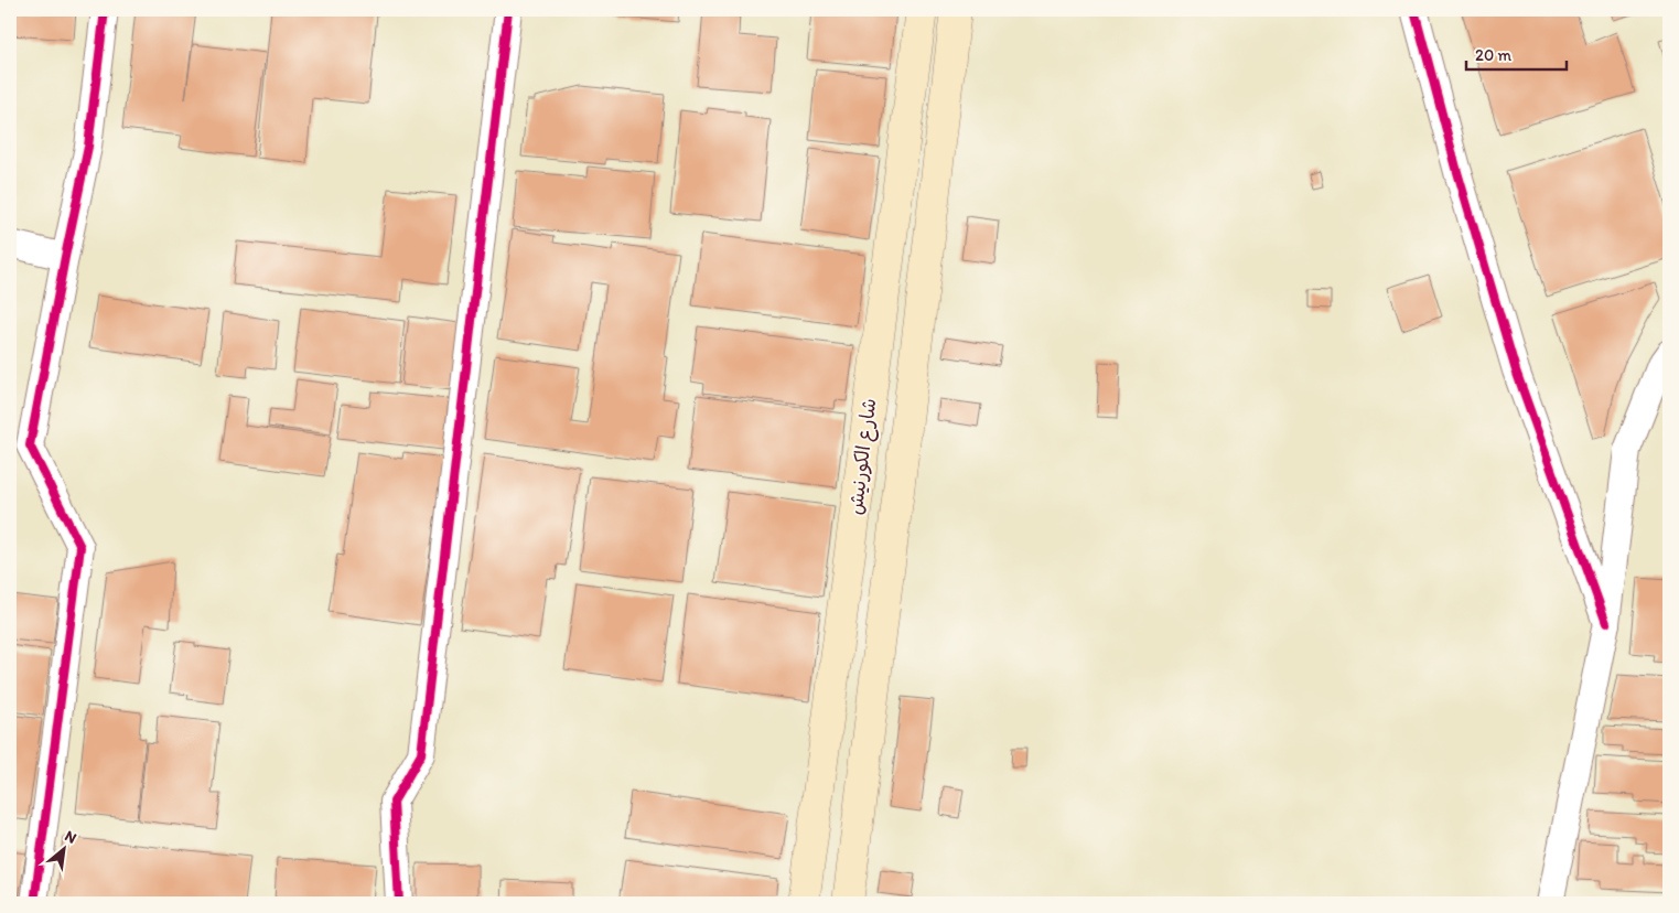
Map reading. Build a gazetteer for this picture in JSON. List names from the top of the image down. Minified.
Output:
{"streets":{"main road":["شارع الكورنيش"]},"scale_bar":"20 m","north":"top right"}
